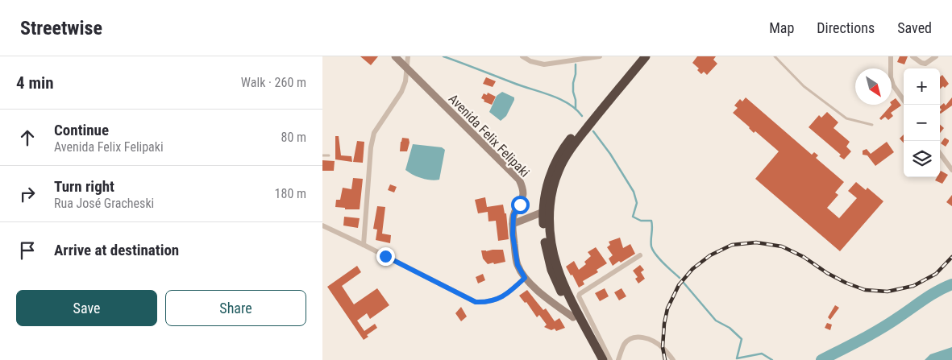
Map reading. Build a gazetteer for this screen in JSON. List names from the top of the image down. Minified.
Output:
{"streets":{"street":["Avenida Felix Felipaki"]},"north":"bottom right","page":{"header":"Streetwise","nav":["Map","Directions","Saved"],"heading":["4 min","Walk · 260 m"],"map_buttons":["+","−"],"list":[["Continue","Avenida Felix Felipaki","80 m"],["Turn right","Rua José Gracheski","180 m"],"Arrive at destination"],"buttons":["Save","Share"]}}
